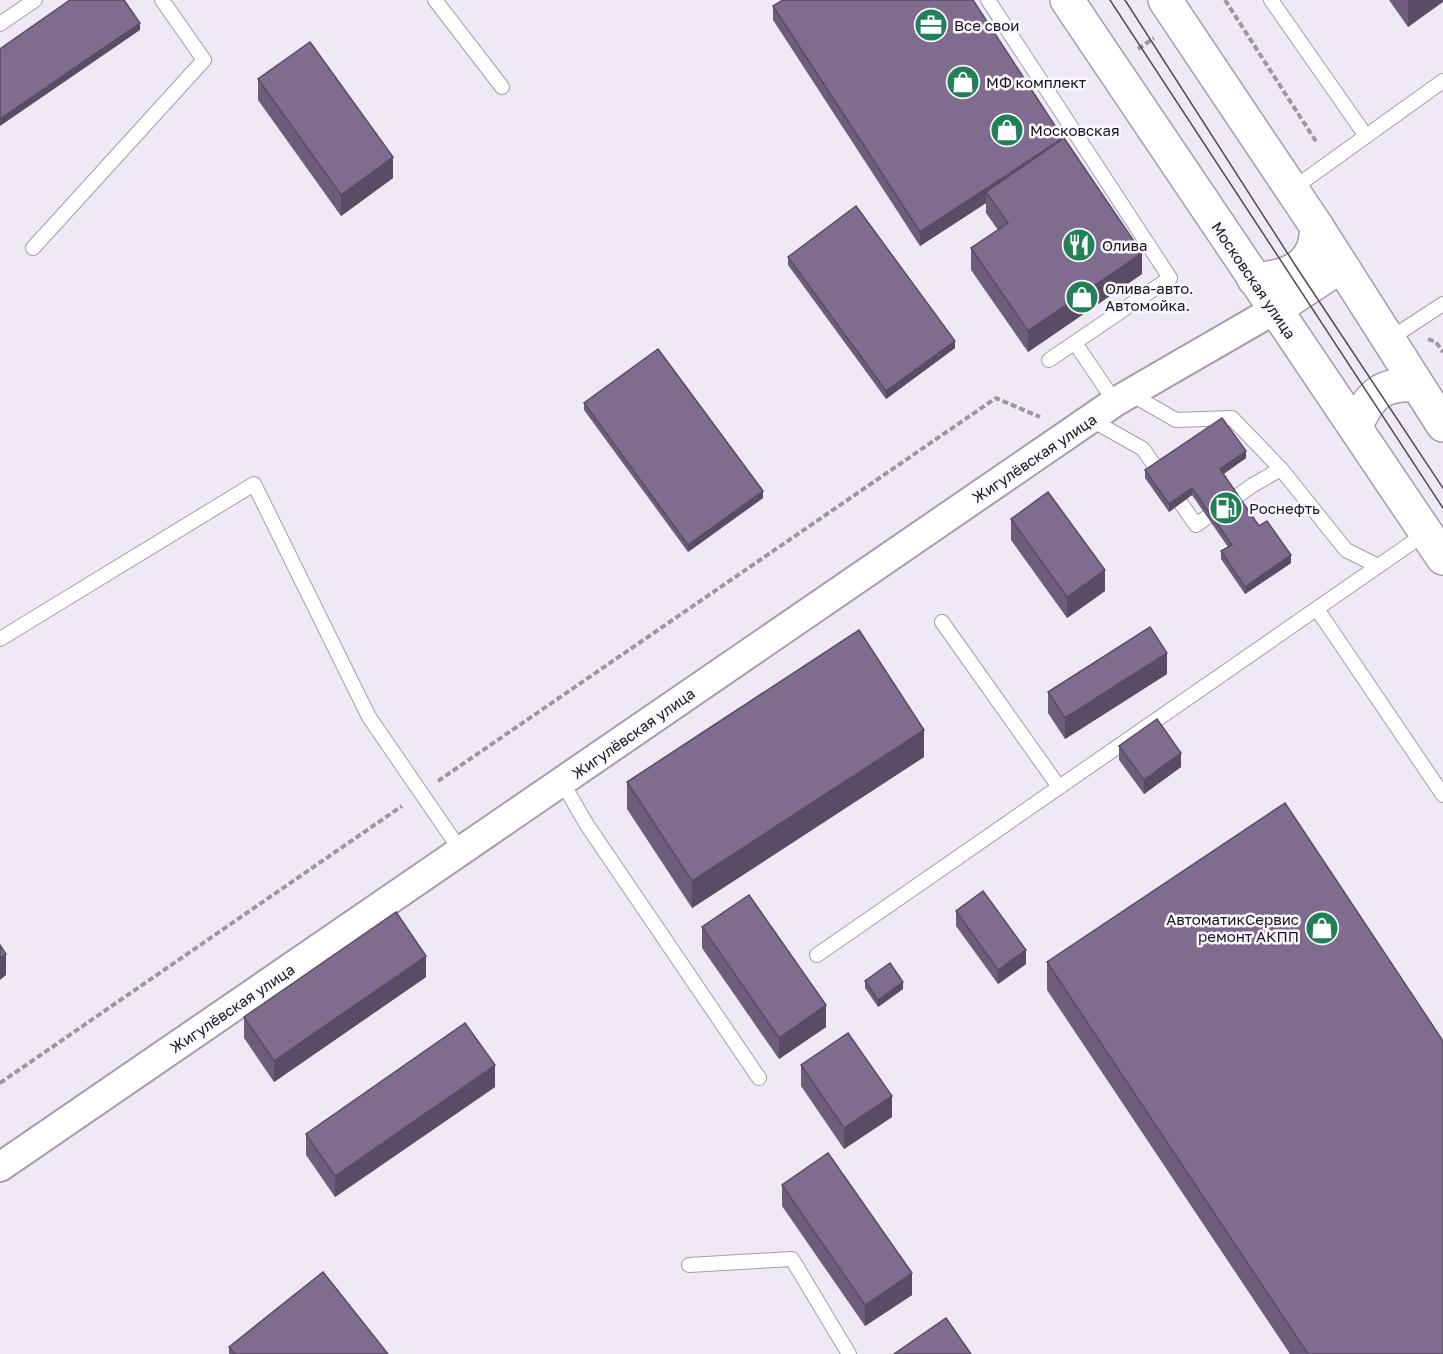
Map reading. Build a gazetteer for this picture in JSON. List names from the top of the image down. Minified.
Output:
{"streets":{"street":["Московская улица","Жигулёвская улица"]},"crossings":[["Московская улица","Жигулёвская улица"]],"places":{"office":["Все свои"],"shop":["МФ комплект","Московская","Олива-авто. Автомойка.","АвтоматикСервис ремонт АКПП"],"restaurant":["Олива"],"fuel station":["Роснефть"]}}
